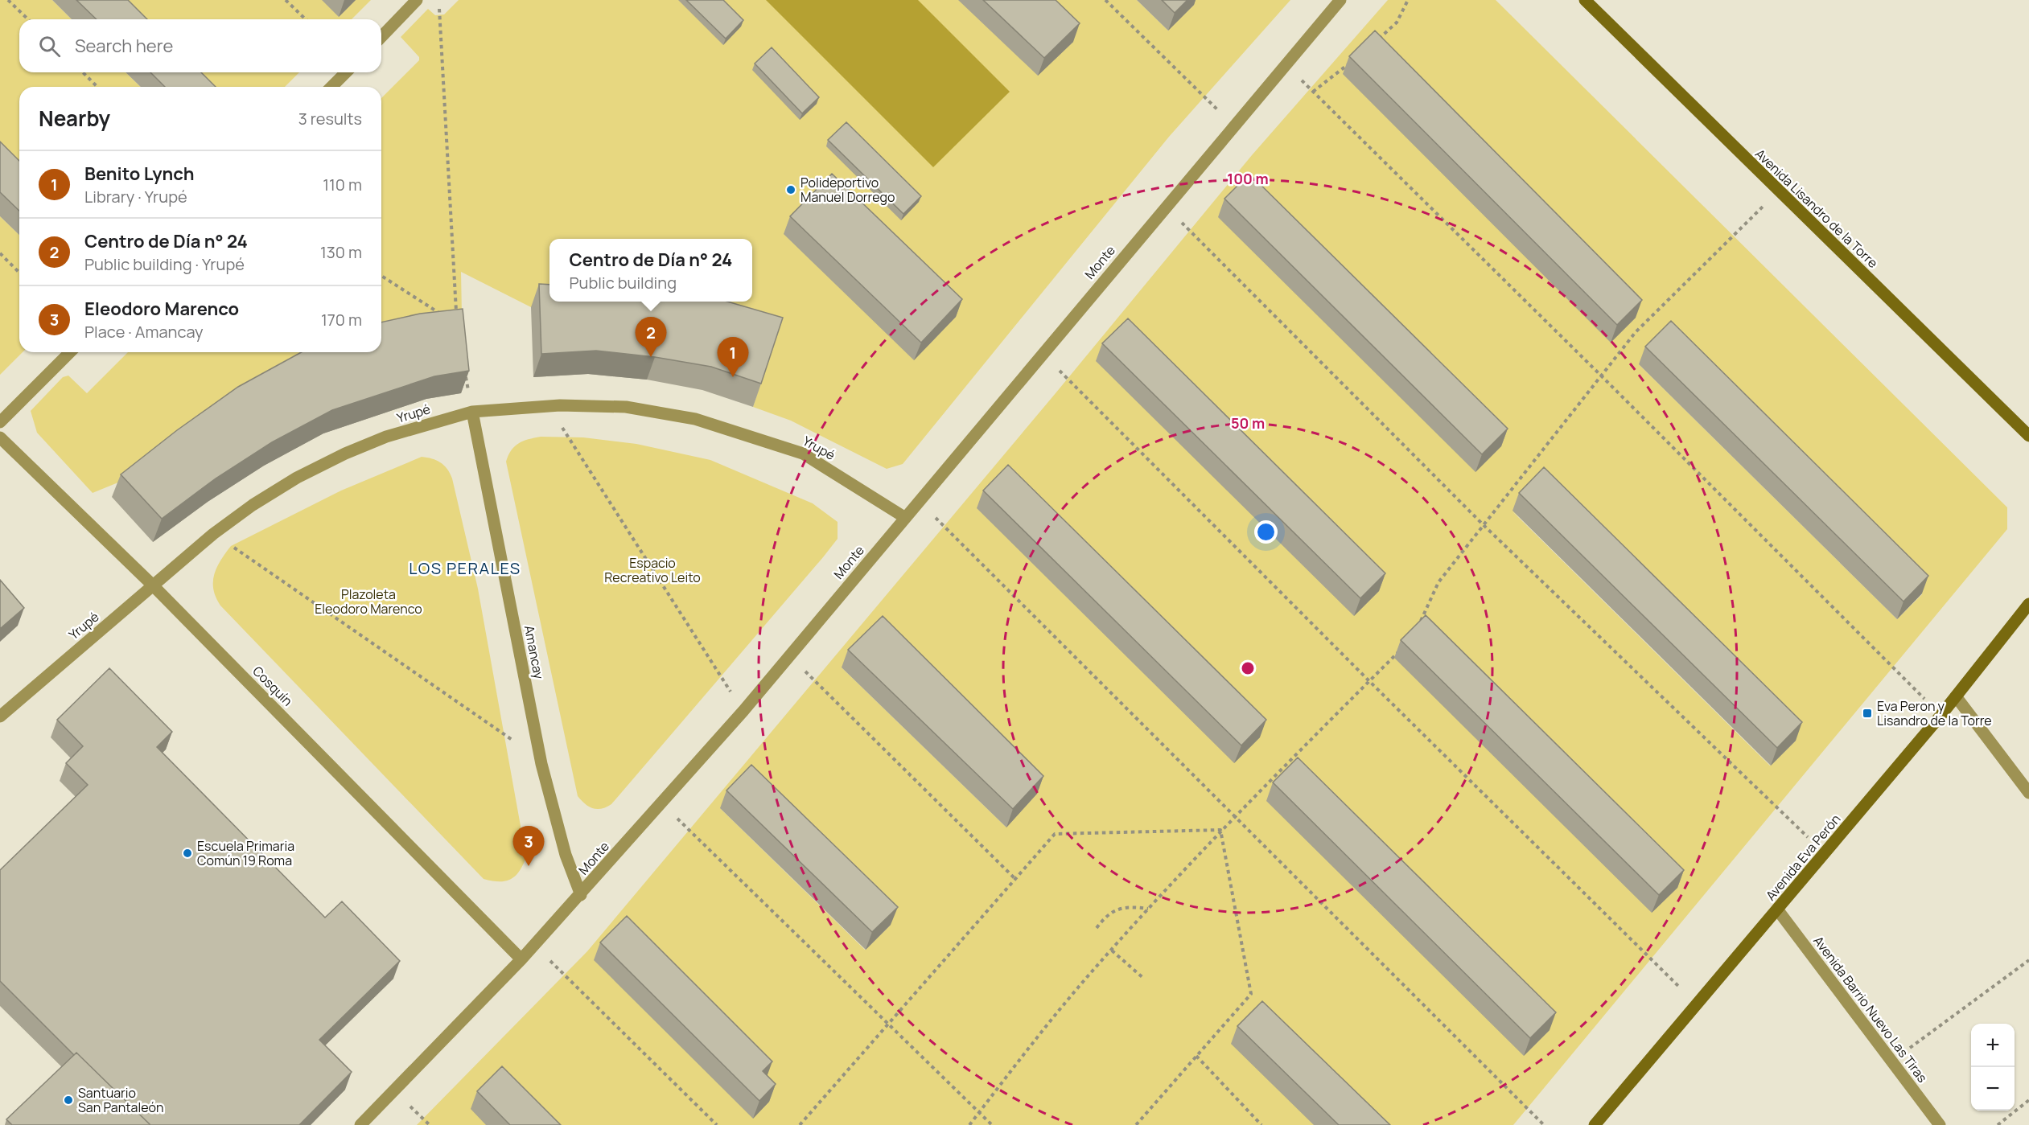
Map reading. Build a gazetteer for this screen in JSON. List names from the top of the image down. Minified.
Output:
{"streets":{"main road":["Avenida Lisandro de la Torre","Avenida Eva Perón"],"street":["Monte","Yrupé","Amancay","Cosquín","Avenida Barrio Nuevo Las Tiras"]},"crossings":[["Monte","Yrupé"],["Monte","Amancay"],["Monte","Cosquín"],["Yrupé","Amancay"],["Yrupé","Cosquín"],["Avenida Eva Perón","Avenida Barrio Nuevo Las Tiras"]],"districts":["LOS PERALES"],"parks":["Espacio Recreativo Leito","Plazoleta Eleodoro Marenco"],"places":{"other":["Polideportivo Manuel Dorrego","Escuela Primaria Común 19 Roma","Santuario San Pantaleón"],"transit":["Eva Peron y Lisandro de la Torre"]},"page":{"search":"Search here","heading":["Nearby","3 results"],"list":[{"mark":"1","name":"Benito Lynch","note":"Library · Yrupé","value":"110 m"},{"mark":"2","name":"Centro de Día n° 24","note":"Public building · Yrupé","value":"130 m"},{"mark":"3","name":"Eleodoro Marenco","note":"Place · Amancay","value":"170 m"}],"popup":["Centro de Día n° 24","Public building"],"pins":["2","1","3"],"map_buttons":["+","−"]},"rings":["100 m","50 m"]}
